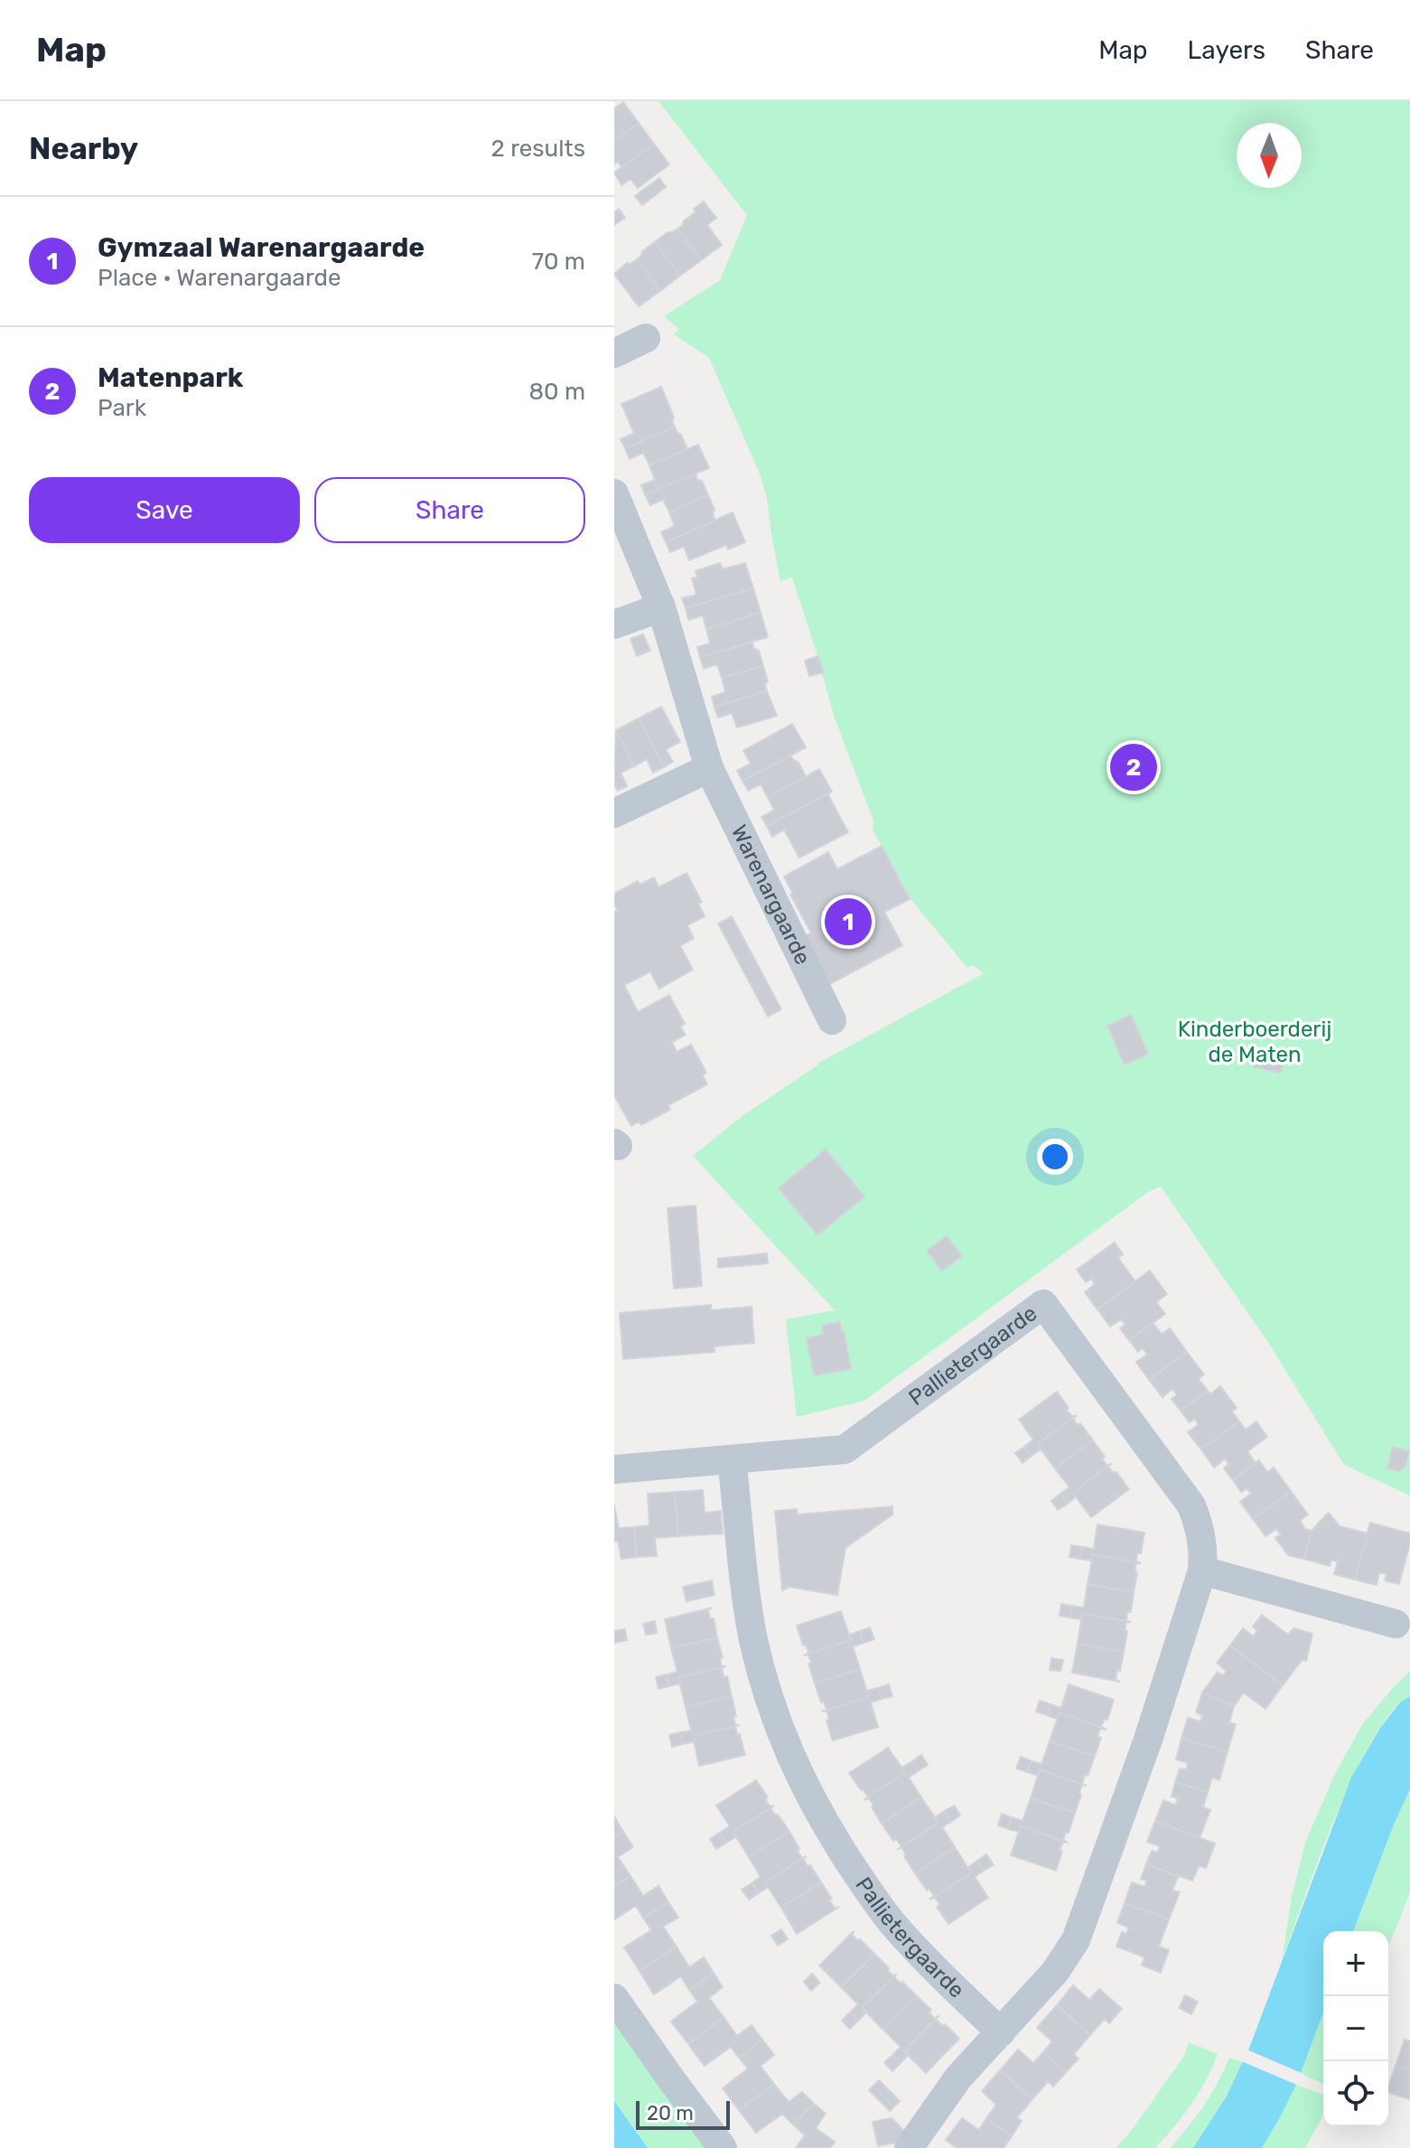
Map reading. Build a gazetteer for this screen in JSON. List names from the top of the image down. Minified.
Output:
{"streets":{"street":["Warenargaarde","Pallietergaarde"]},"parks":["Kinderboerderij de Maten"],"scale_bar":"20 m","north":"bottom","page":{"header":"Map","nav":["Map","Layers","Share"],"heading":["Nearby","2 results"],"list":[{"mark":"1","name":"Gymzaal Warenargaarde","note":"Place · Warenargaarde","value":"70 m"},{"mark":"2","name":"Matenpark","note":"Park","value":"80 m"}],"buttons":["Save","Share"],"pins":["2","1"],"map_buttons":["+","−"],"scale":"20 m"}}
